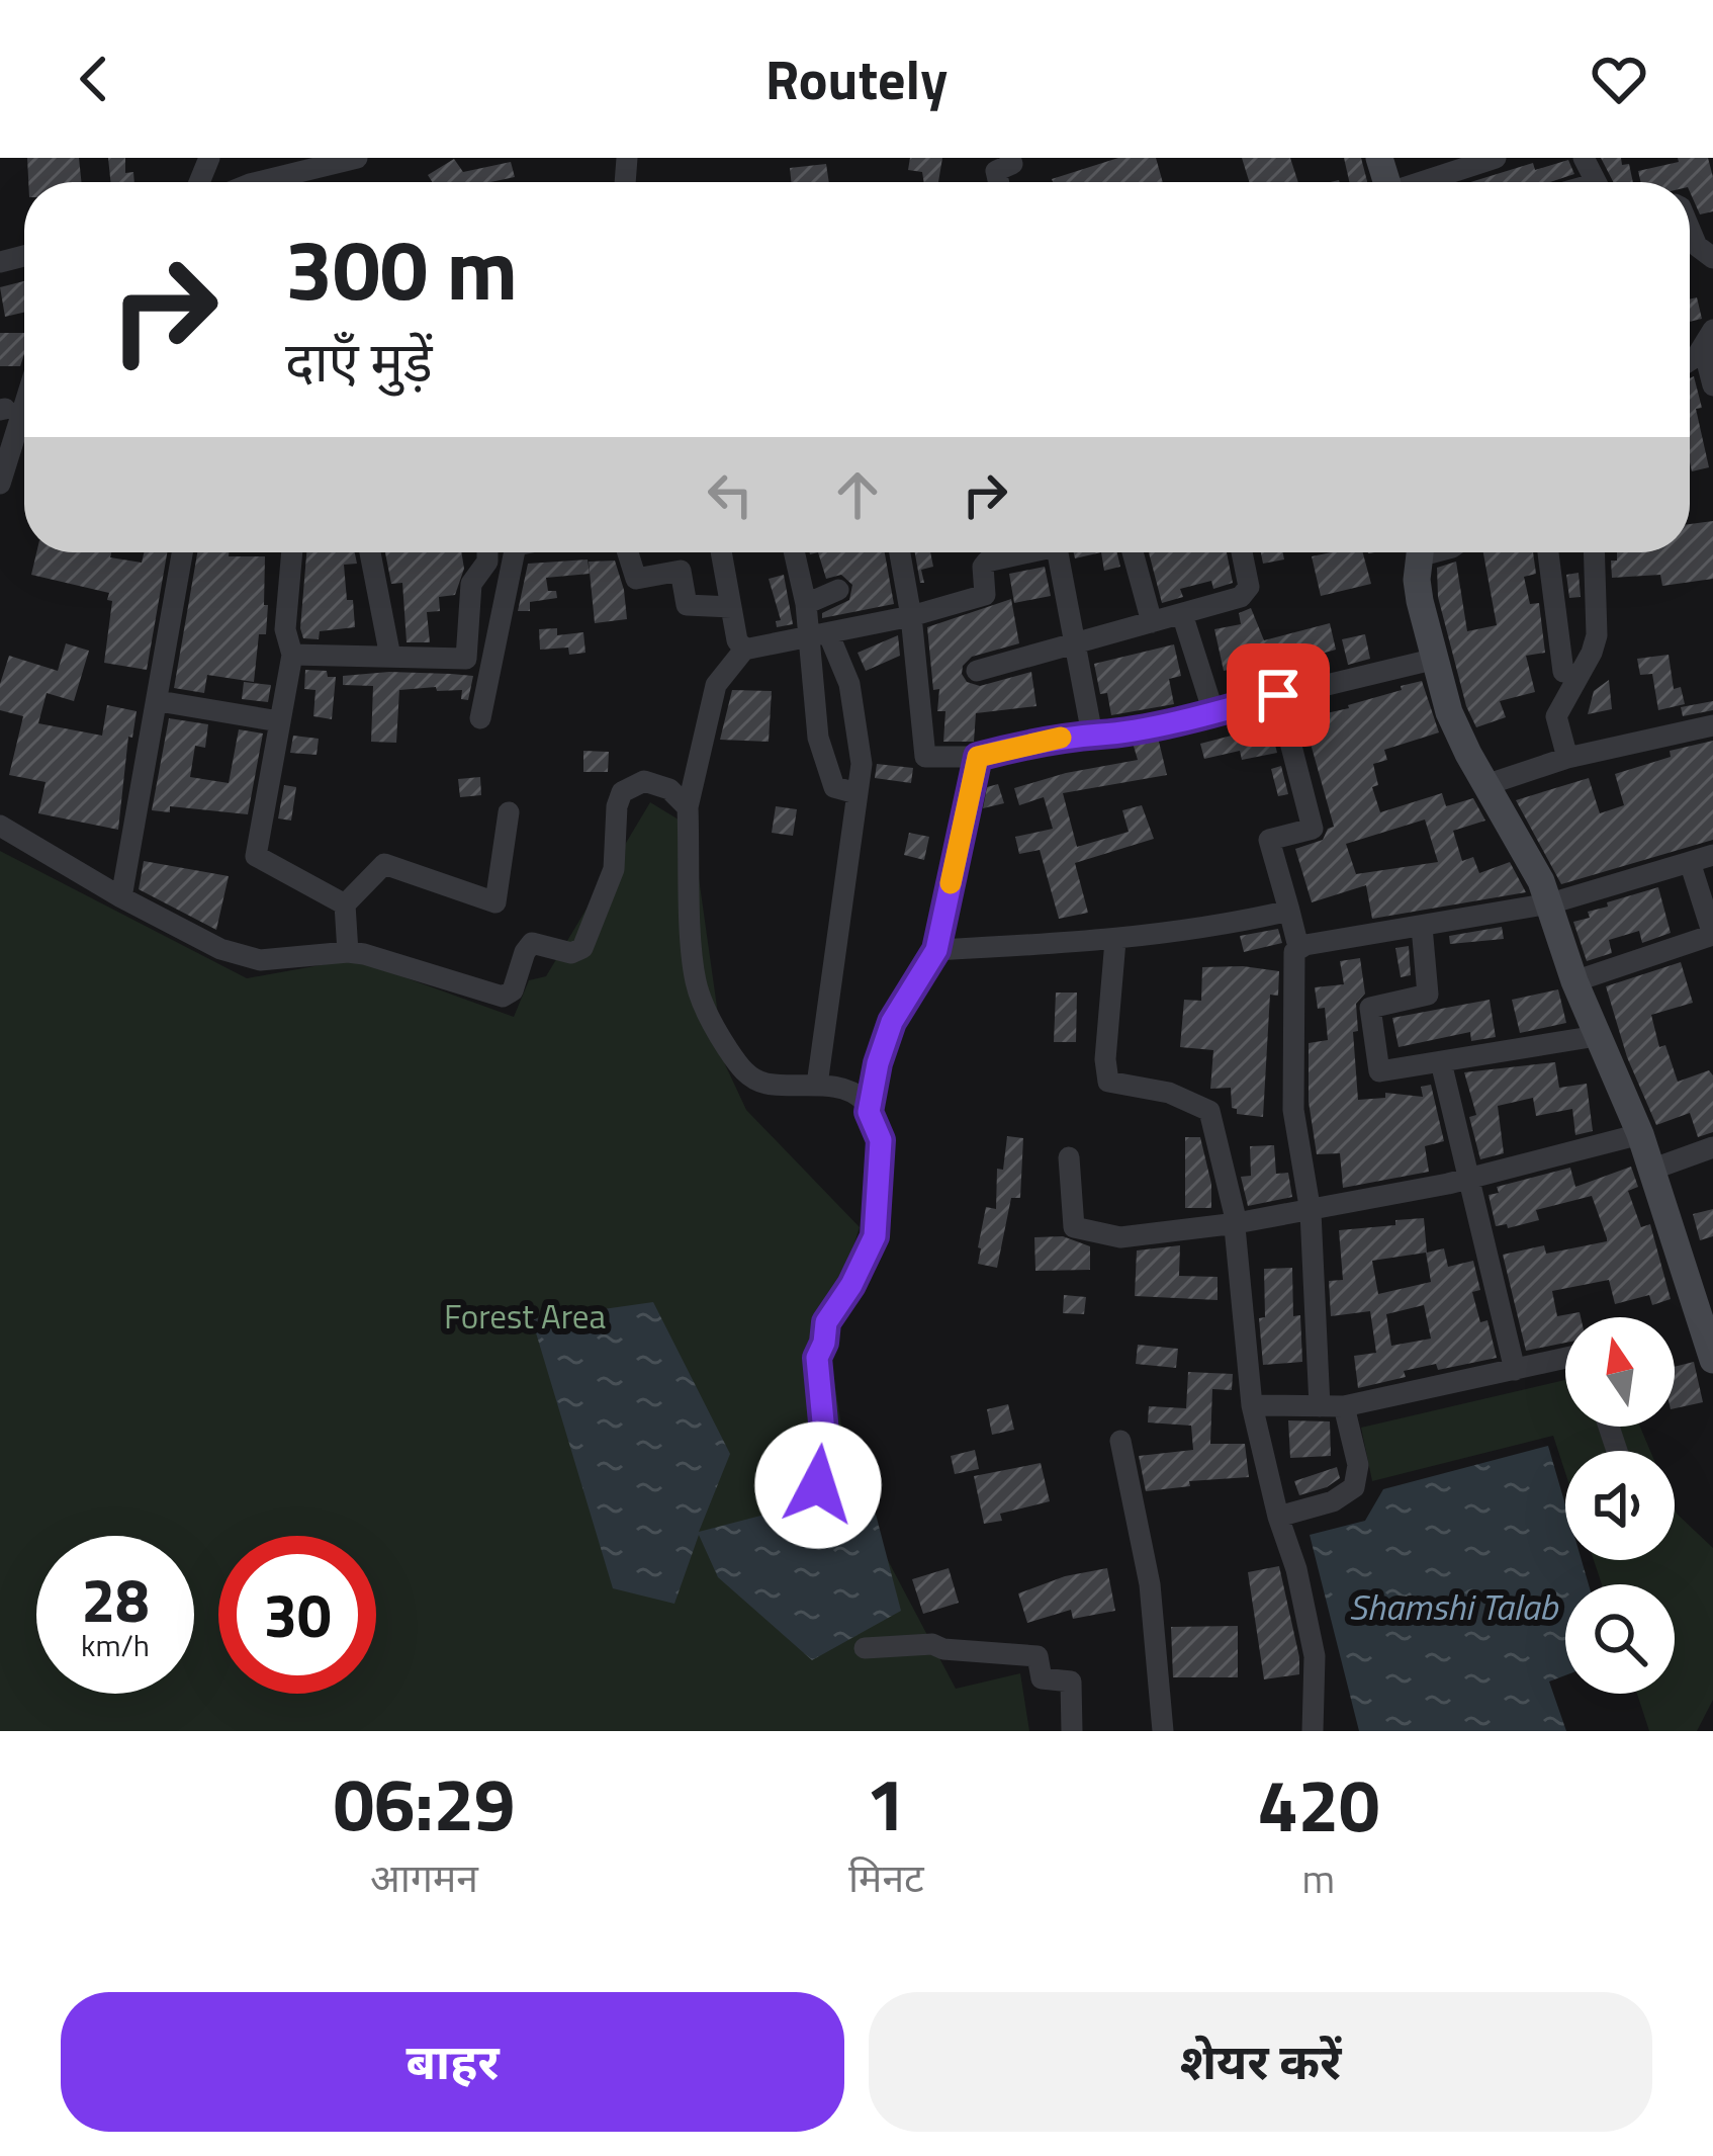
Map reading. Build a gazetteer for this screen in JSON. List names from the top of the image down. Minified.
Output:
{"water":["Shamshi Talab"],"parks":["Forest Area"],"north":"top","page":{"header":"Routely","turn":["300 m","दाएँ मुड़ें"],"speed":"28 km/h","limit":"30","eta":["06:29","आगमन","1","मिनट","420","m"],"buttons":["बाहर","शेयर करें"]}}
